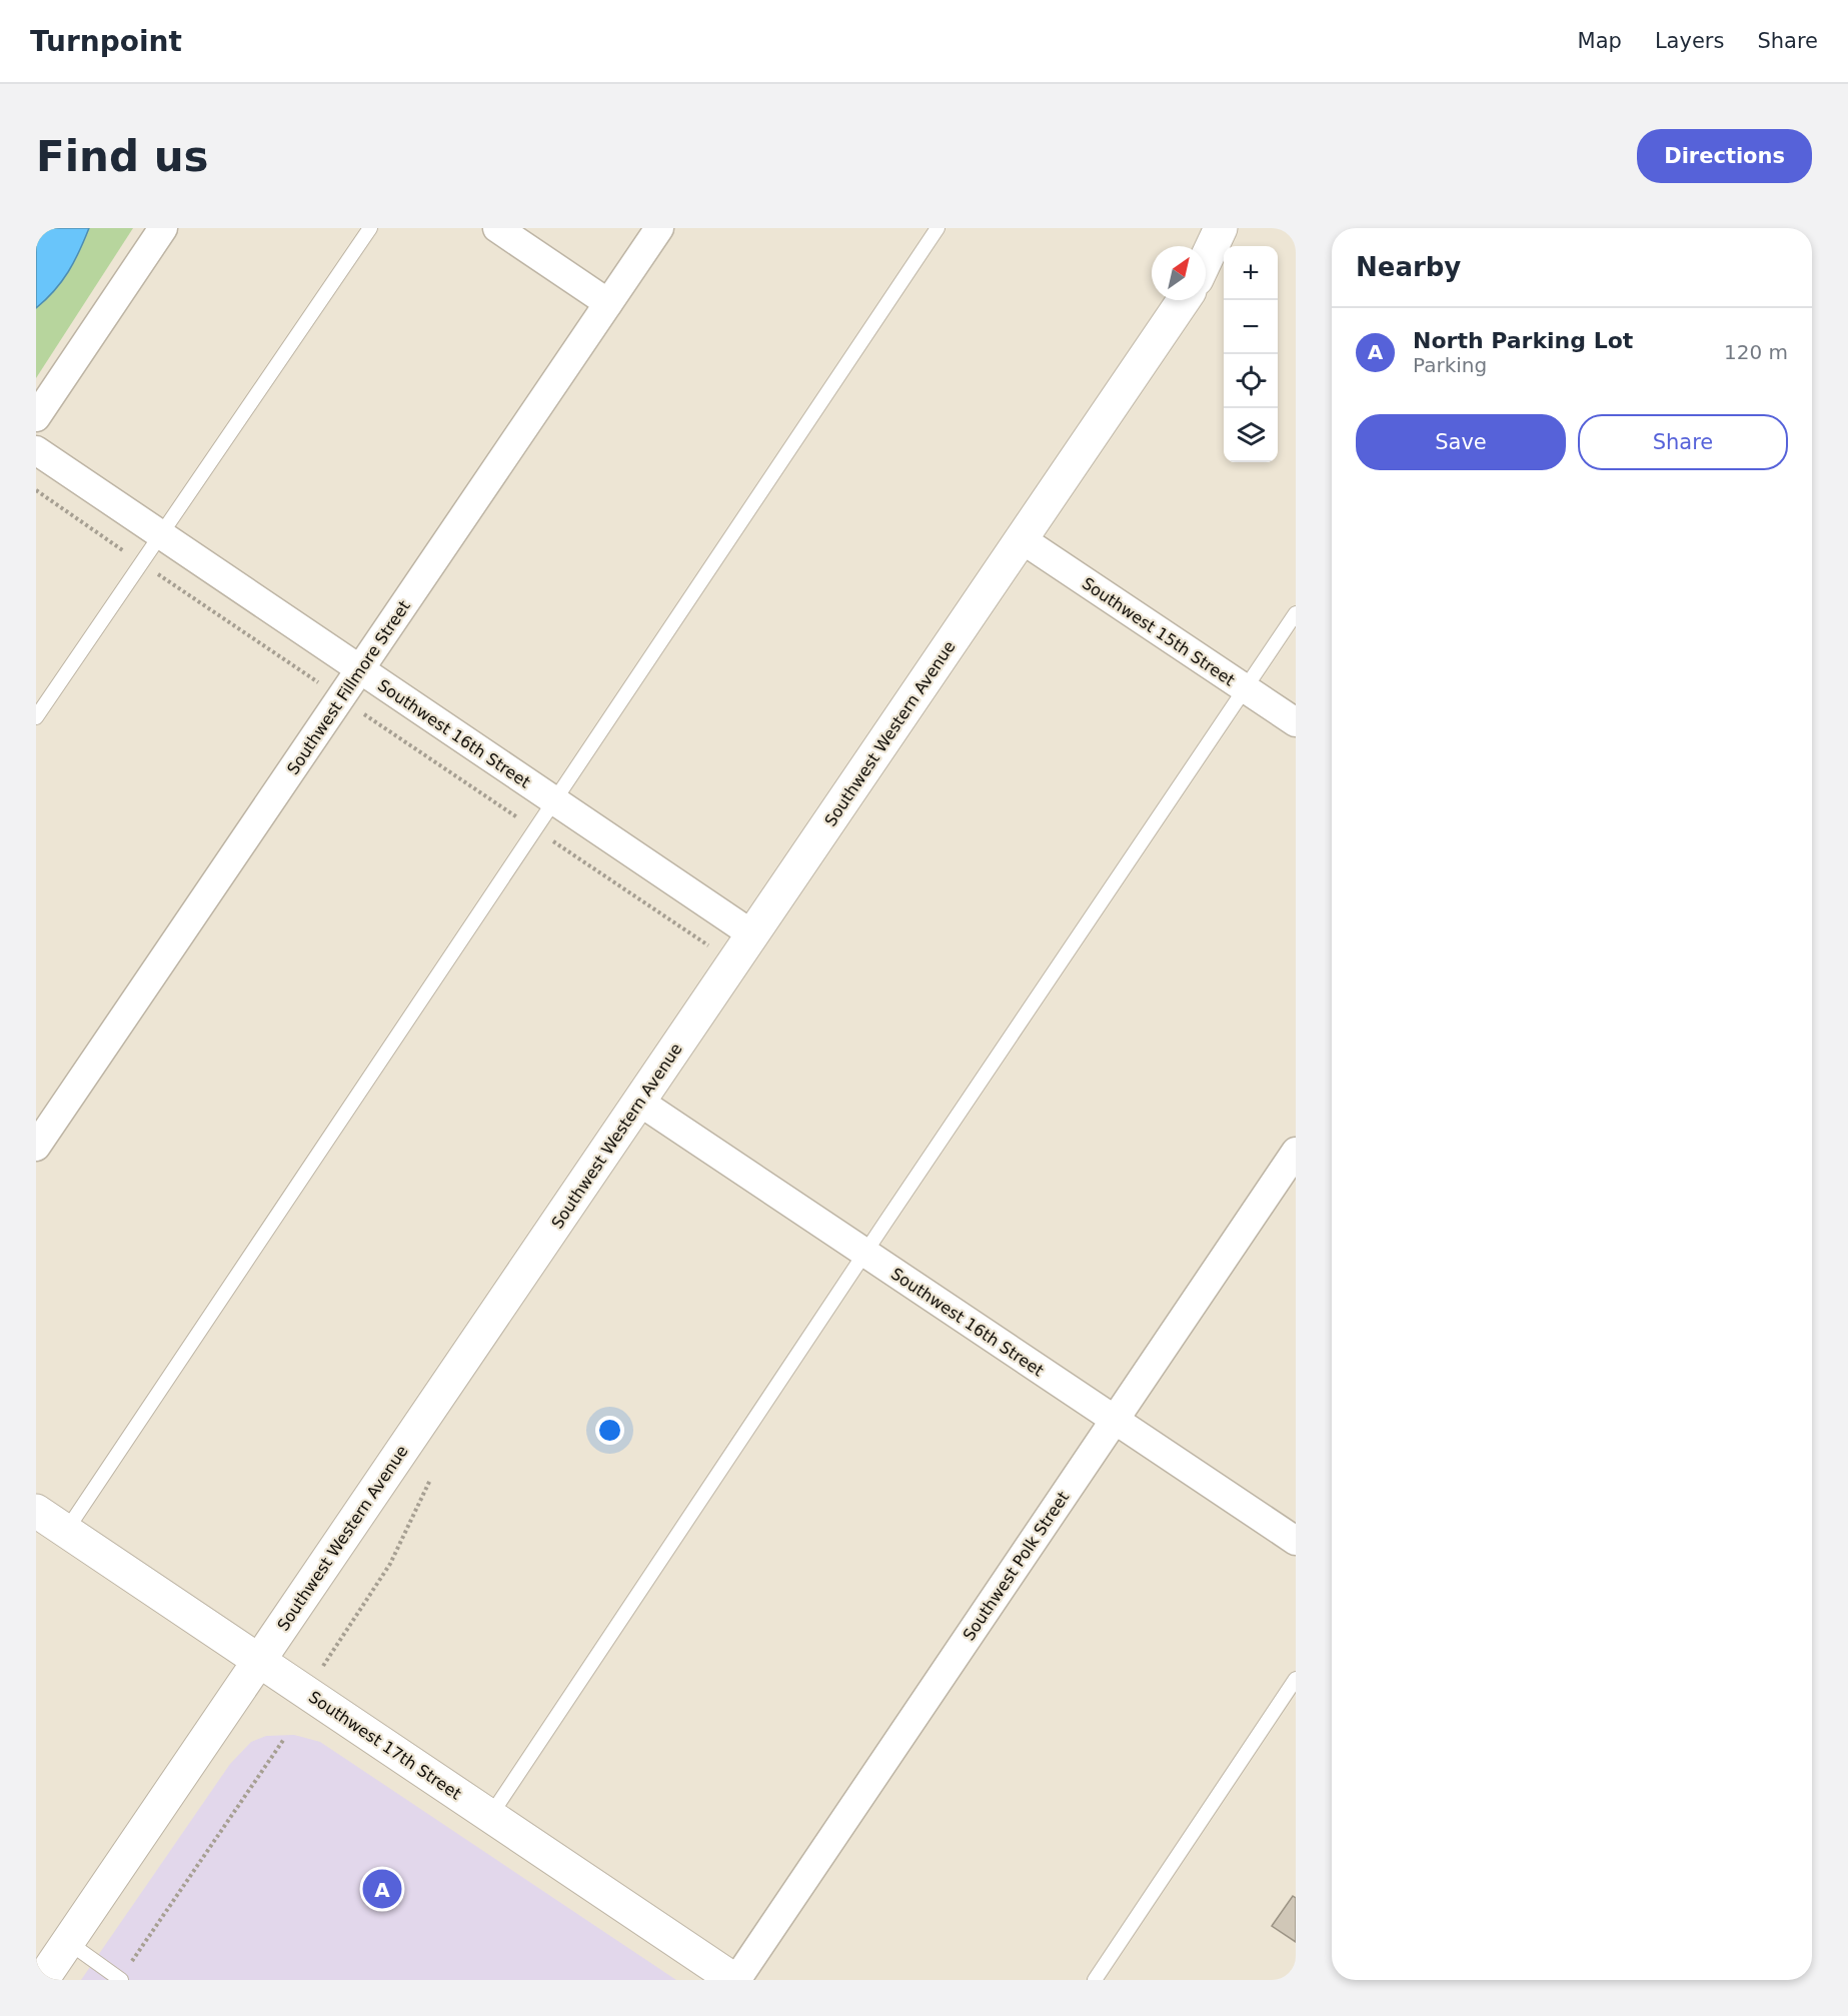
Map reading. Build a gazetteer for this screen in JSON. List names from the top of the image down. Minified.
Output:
{"streets":{"street":["Southwest 15th Street","Southwest Fillmore Street","Southwest 16th Street","Southwest Western Avenue","Southwest Polk Street","Southwest 17th Street"]},"crossings":[["Southwest 15th Street","Southwest Western Avenue"],["Southwest Fillmore Street","Southwest 16th Street"],["Southwest 16th Street","Southwest Western Avenue"],["Southwest 16th Street","Southwest Polk Street"],["Southwest Western Avenue","Southwest 17th Street"],["Southwest Polk Street","Southwest 17th Street"]],"north":"top right","page":{"header":"Turnpoint","nav":["Map","Layers","Share"],"buttons":["Directions",["Save","Share"]],"title":"Find us","heading":"Nearby","map_buttons":["+","−"],"list":[{"mark":"A","name":"North Parking Lot","note":"Parking","value":"120 m"}],"pins":"A"}}
